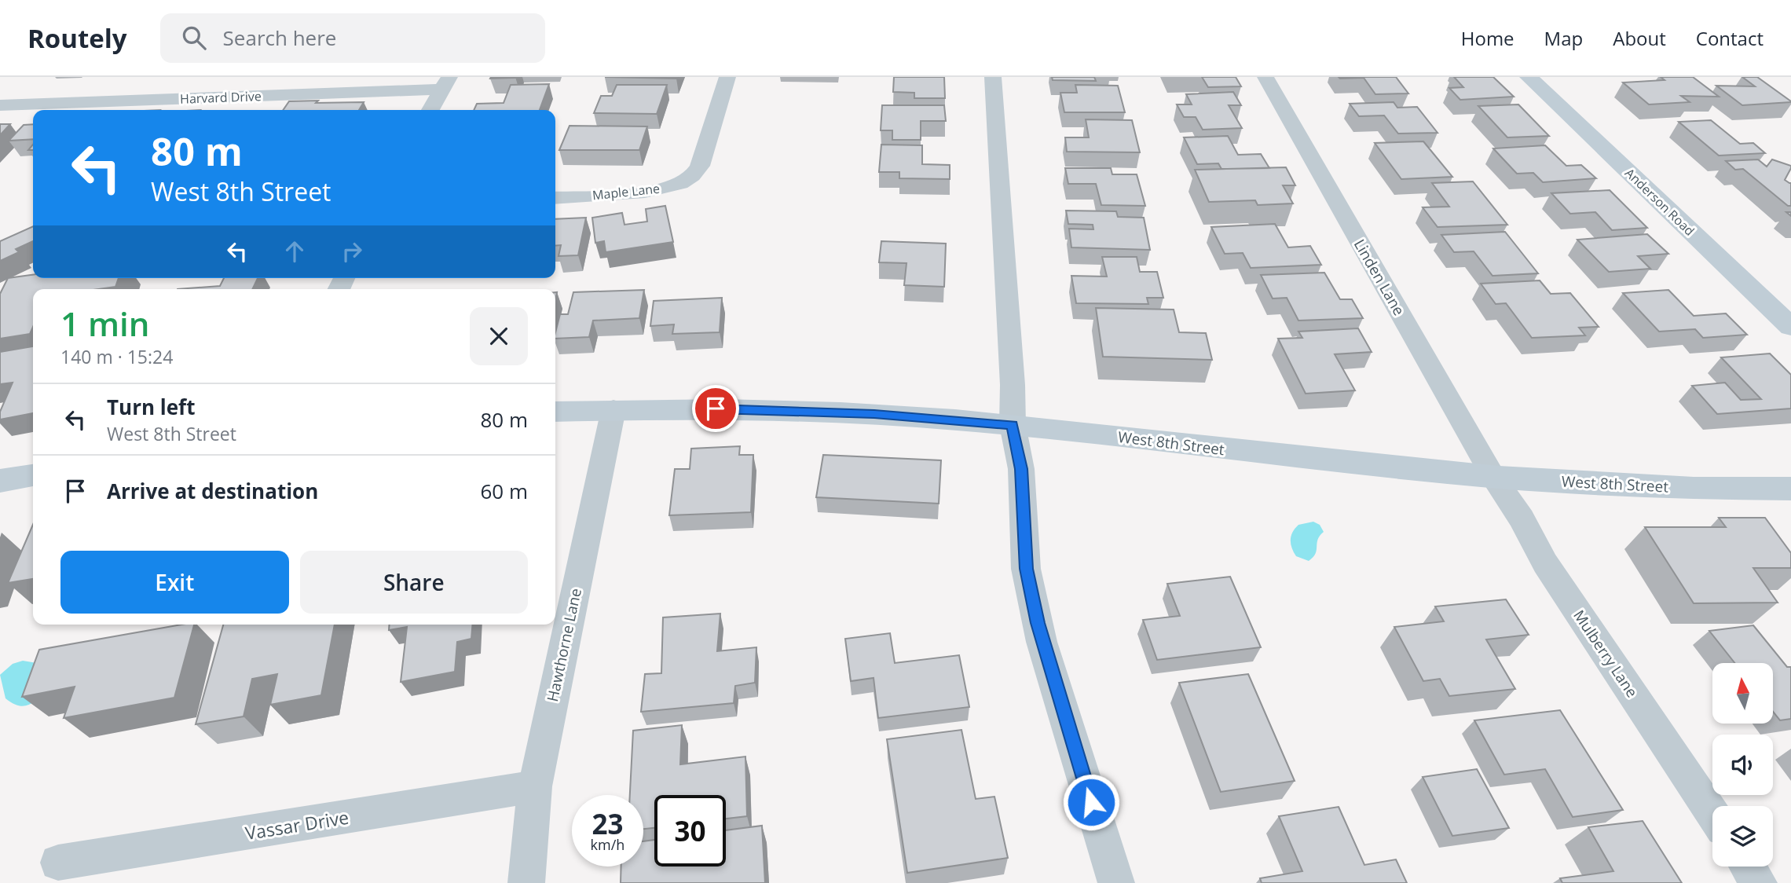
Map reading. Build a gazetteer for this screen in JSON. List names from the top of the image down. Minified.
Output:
{"streets":{"street":["Harvard Drive","Maple Lane","Anderson Road","Linden Lane","West 8th Street","Hawthorne Lane","Mulberry Lane","Vassar Drive"]},"crossings":[["Linden Lane","West 8th Street"],["Linden Lane","Mulberry Lane"],["West 8th Street","Hawthorne Lane"],["West 8th Street","Mulberry Lane"],["Hawthorne Lane","Vassar Drive"]],"north":"top","page":{"header":"Routely","search":"Search here","nav":["Home","Map","About","Contact"],"turn":["80 m","West 8th Street"],"heading":["1 min","140 m · 15:24"],"list":[{"name":"Turn left","note":"West 8th Street","value":"80 m"},{"name":"Arrive at destination","value":"60 m"}],"buttons":["Exit","Share"],"speed":"23 km/h","limit":"30"}}
